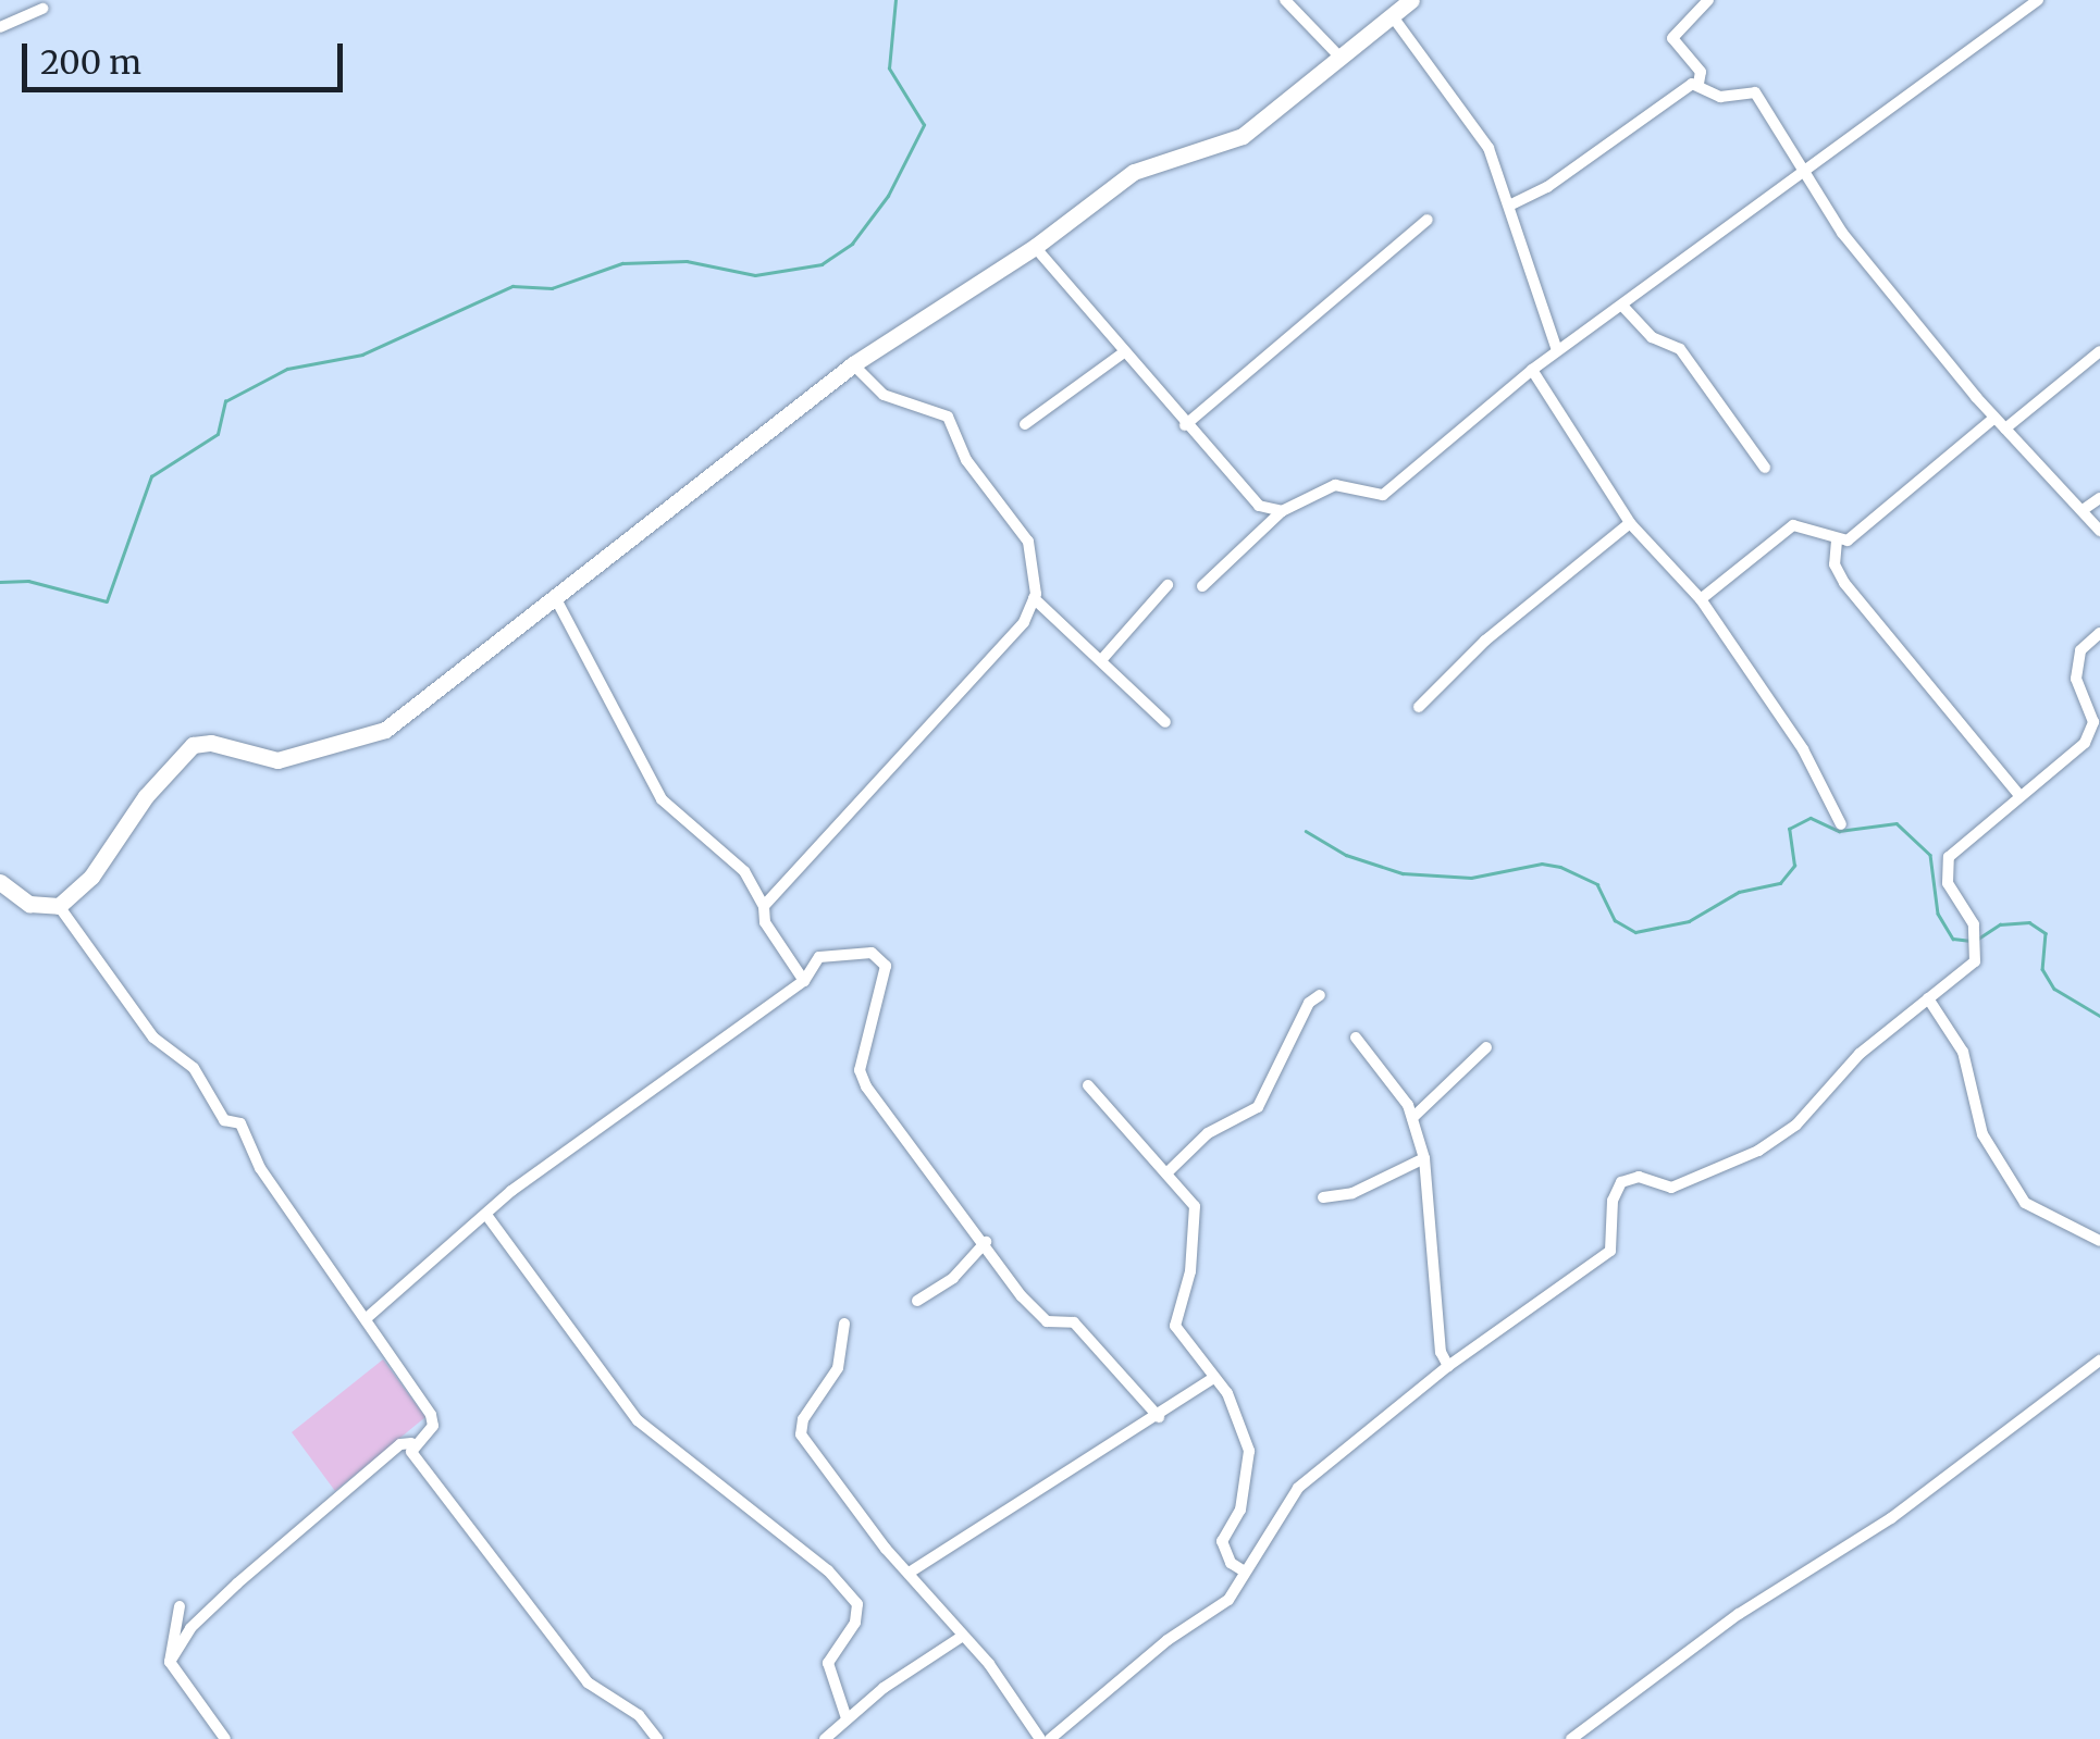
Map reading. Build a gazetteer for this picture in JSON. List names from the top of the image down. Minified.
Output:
{"scale_bar":"200 m"}
